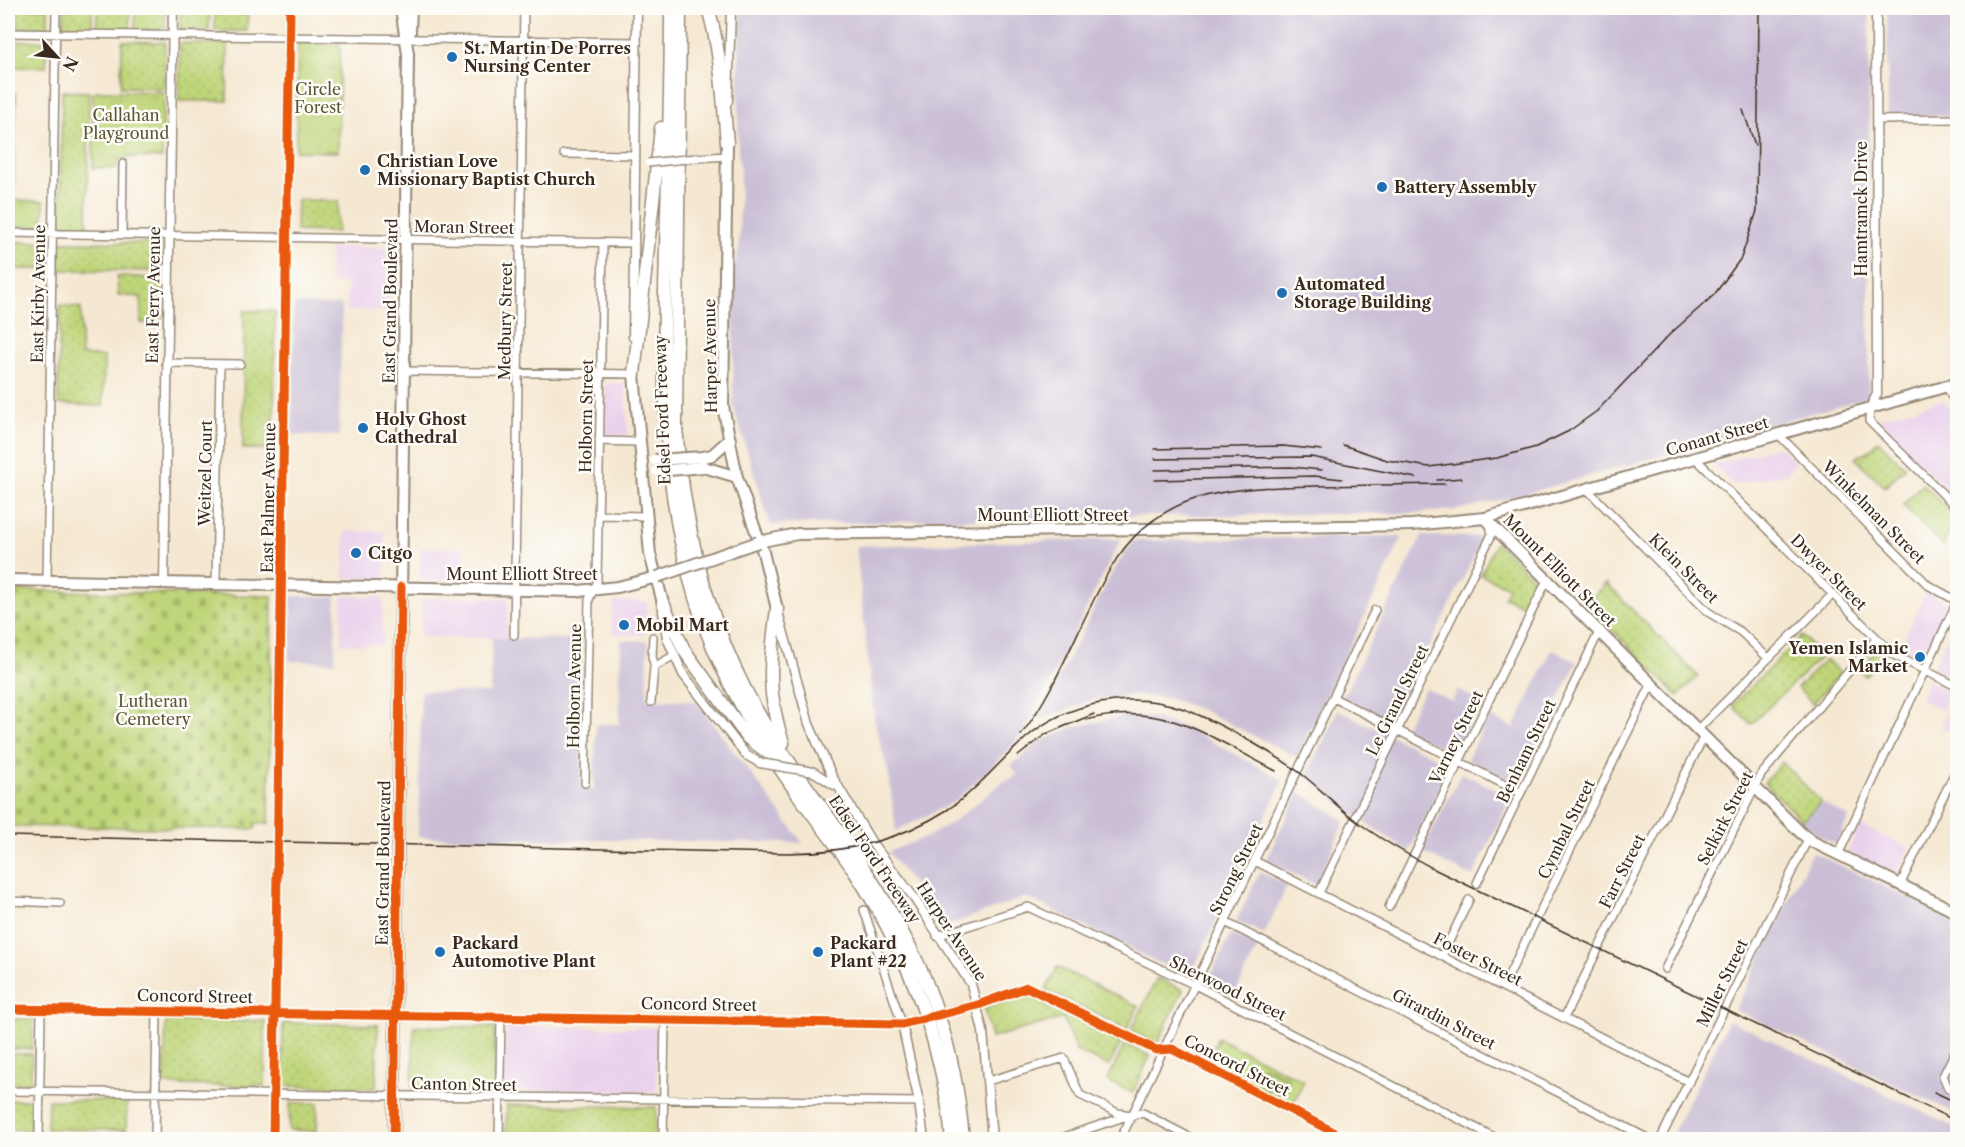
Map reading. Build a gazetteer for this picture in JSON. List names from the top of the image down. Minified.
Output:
{"streets":{"highway":["Edsel Ford Freeway"],"main road":["East Grand Boulevard","Harper Avenue","Conant Street","Mount Elliott Street"],"street":["Hamtramck Drive","Moran Street","East Kirby Avenue","East Ferry Avenue","Medbury Street","Holborn Street","Weitzel Court","East Palmer Avenue","Winkelman Street","Klein Street","Dwyer Street","Holborn Avenue","Le Grand Street","Varney Street","Benham Street","Selkirk Street","Cymbal Street","Strong Street","Farr Street","Foster Street","Miller Street","Sherwood Street","Concord Street","Girardin Street","Canton Street"]},"crossings":[["Hamtramck Drive","Conant Street"],["Moran Street","East Kirby Avenue"],["Moran Street","East Ferry Avenue"],["Moran Street","East Grand Boulevard"],["Moran Street","Medbury Street"],["Moran Street","Holborn Street"],["Moran Street","East Palmer Avenue"],["East Kirby Avenue","Mount Elliott Street"],["East Ferry Avenue","Mount Elliott Street"],["East Grand Boulevard","Mount Elliott Street"],["East Grand Boulevard","Concord Street"],["East Grand Boulevard","Canton Street"],["Medbury Street","Mount Elliott Street"],["Harper Avenue","Mount Elliott Street"],["Harper Avenue","Sherwood Street"],["Harper Avenue","Concord Street"],["Holborn Street","Mount Elliott Street"],["Holborn Street","Holborn Avenue"],["Conant Street","Winkelman Street"],["Conant Street","Mount Elliott Street"],["Conant Street","Klein Street"],["Conant Street","Dwyer Street"],["Conant Street","Le Grand Street"],["Weitzel Court","Mount Elliott Street"],["East Palmer Avenue","Mount Elliott Street"],["Mount Elliott Street","Holborn Avenue"],["Mount Elliott Street","Le Grand Street"],["Mount Elliott Street","Varney Street"],["Mount Elliott Street","Benham Street"],["Mount Elliott Street","Selkirk Street"],["Mount Elliott Street","Cymbal Street"],["Mount Elliott Street","Farr Street"],["Mount Elliott Street","Miller Street"],["Klein Street","Farr Street"],["Dwyer Street","Selkirk Street"],["Dwyer Street","Farr Street"],["Le Grand Street","Foster Street"],["Cymbal Street","Foster Street"],["Strong Street","Foster Street"],["Strong Street","Sherwood Street"],["Strong Street","Concord Street"],["Strong Street","Girardin Street"],["Farr Street","Foster Street"],["Foster Street","Miller Street"]],"parks":["Circle Forest","Callahan Playground","Lutheran Cemetery"],"places":["St. Martin De Porres Nursing Center","Christian Love Missionary Baptist Church","Battery Assembly","Automated Storage Building","Holy Ghost Cathedral","Citgo","Mobil Mart","Yemen Islamic Market","Packard Automotive Plant","Packard Plant #22"],"north":"bottom right"}
